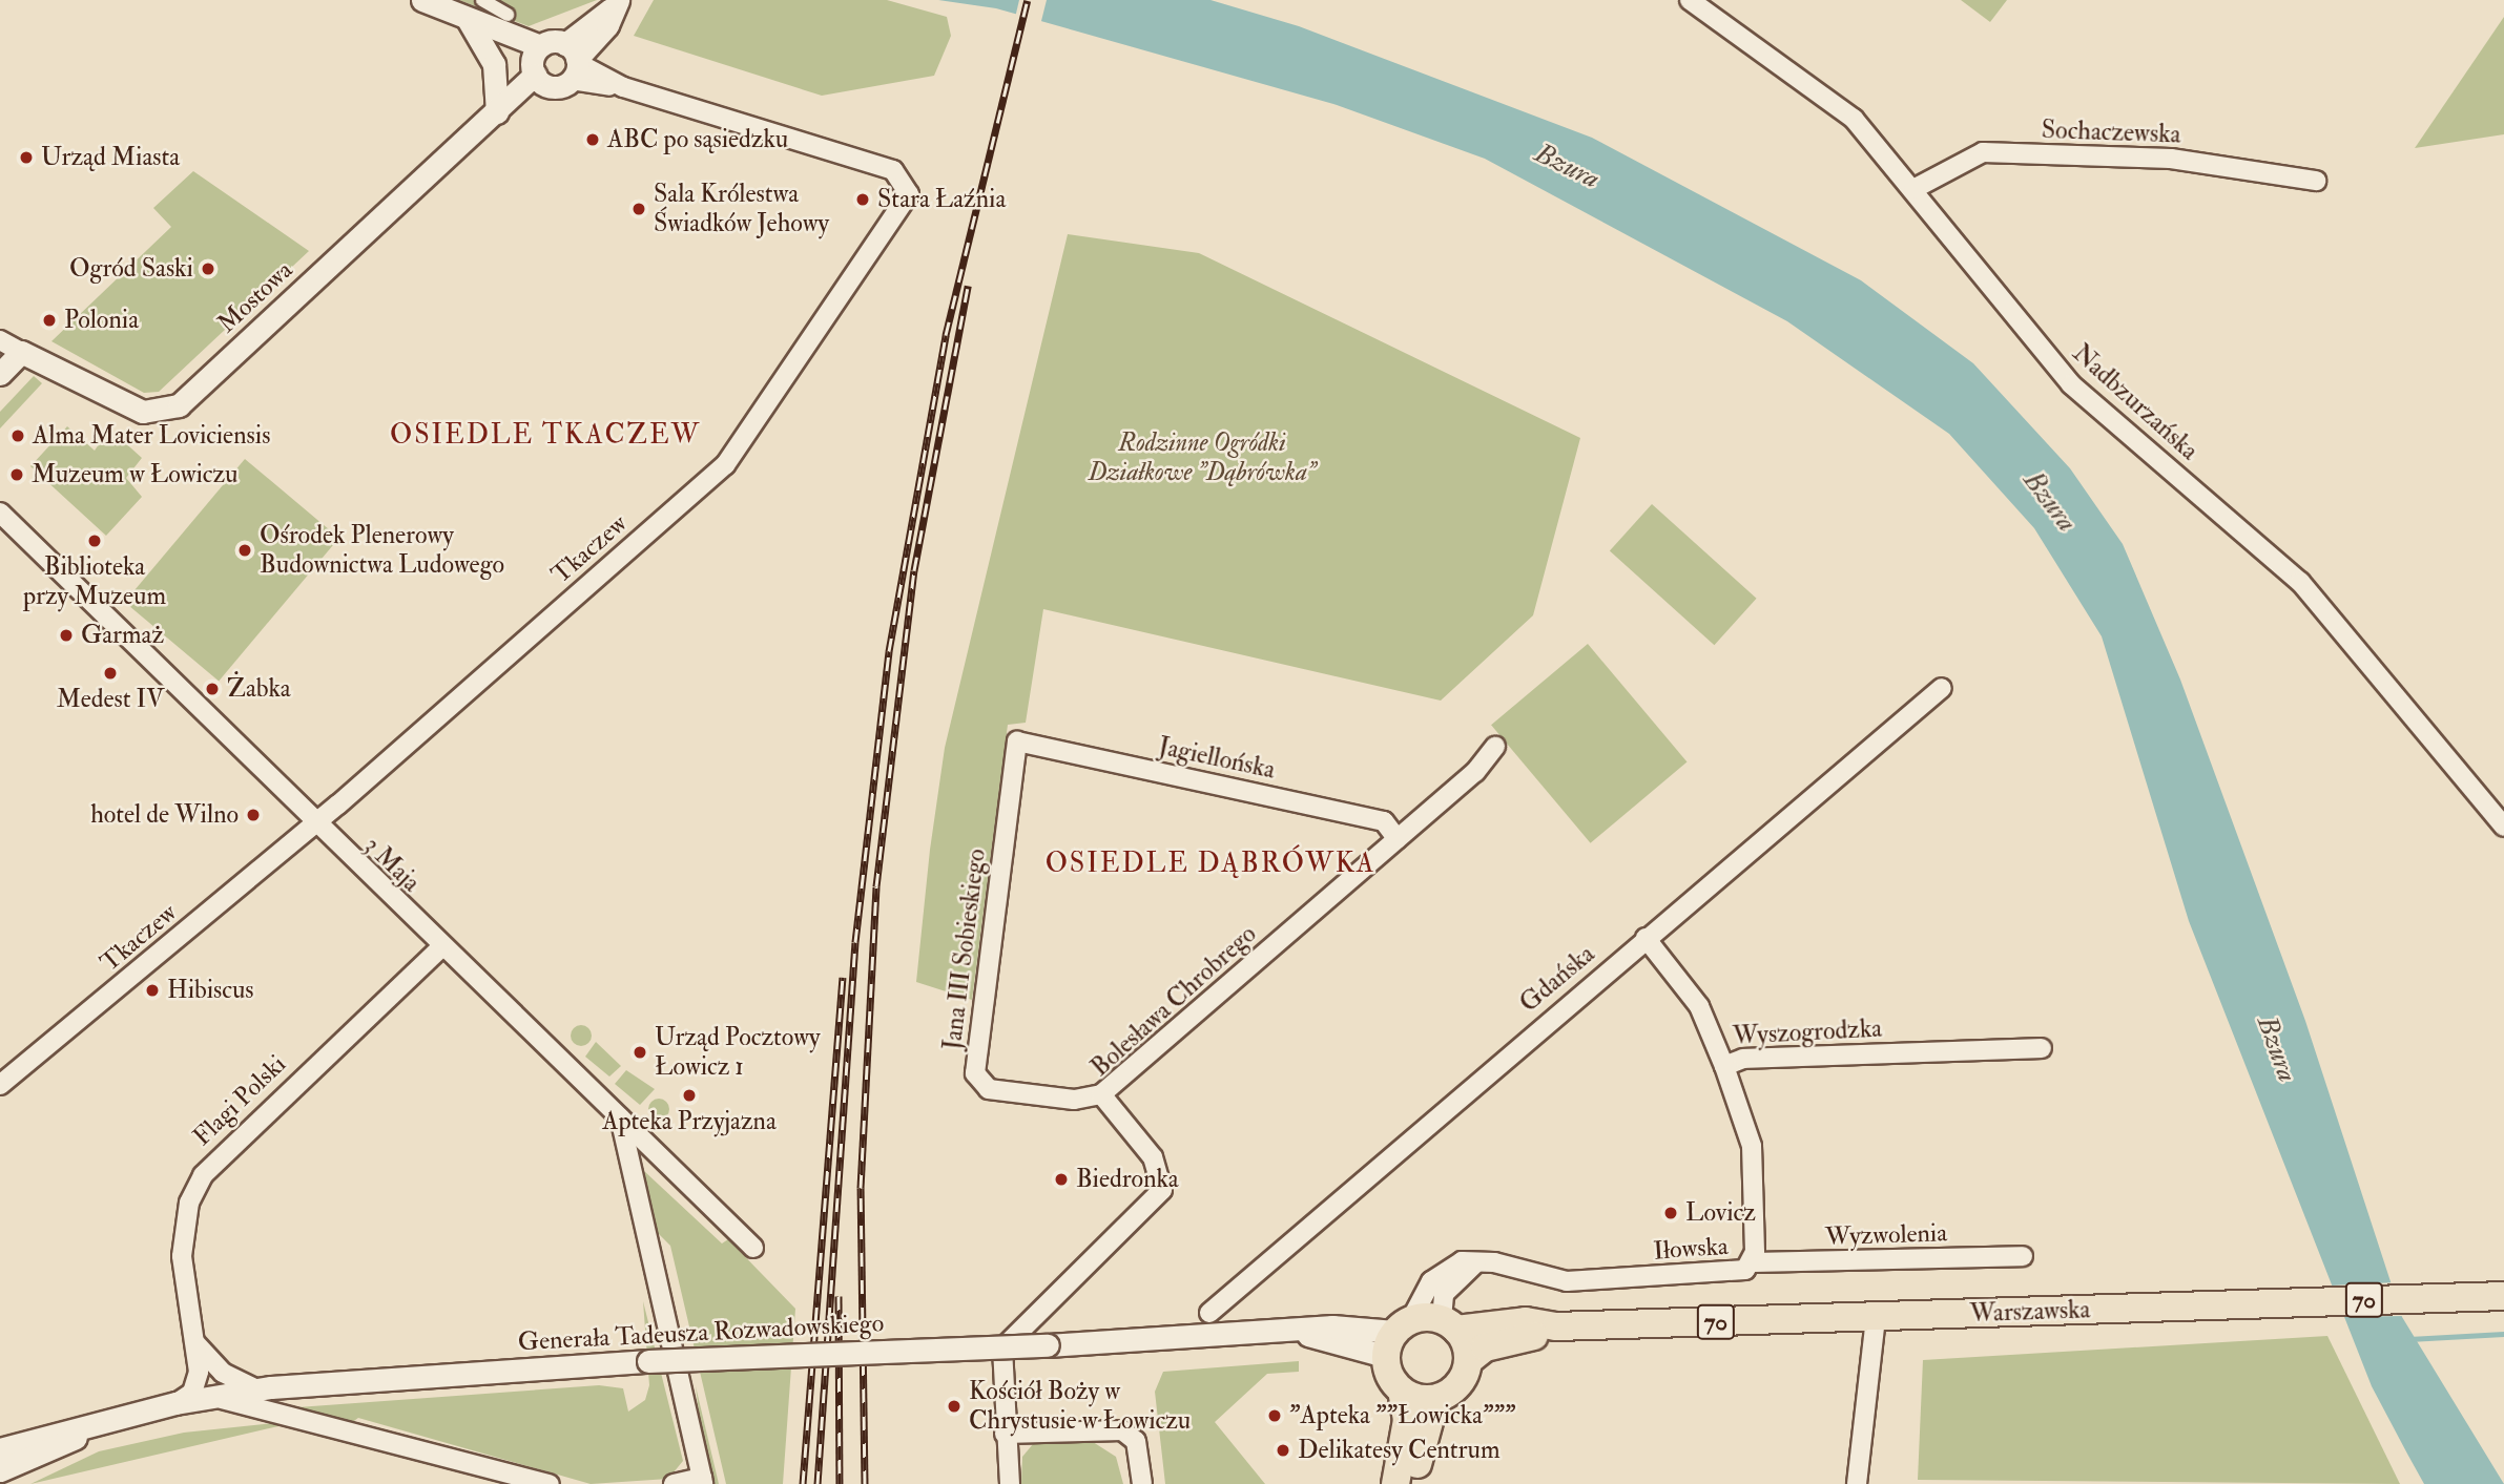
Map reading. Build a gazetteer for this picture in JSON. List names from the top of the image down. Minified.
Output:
{"streets":{"main road":["70","Warszawska"],"street":["Sochaczewska","Mostowa","Nadbzurzańska","Tkaczew","Jagiellońska","3 Maja","Jana III Sobieskiego","Gdańska","Bolesława Chrobrego","Wyszogrodzka","Flagi Polski","Wyzwolenia","Iłowska","Generała Tadeusza Rozwadowskiego"]},"crossings":[["Sochaczewska","Nadbzurzańska"],["Tkaczew","3 Maja"],["Jagiellońska","Jana III Sobieskiego"],["Jagiellońska","Bolesława Chrobrego"],["3 Maja","Flagi Polski"],["Jana III Sobieskiego","Bolesława Chrobrego"],["Gdańska","Wyszogrodzka"],["Wyszogrodzka","Iłowska"],["Flagi Polski","Generała Tadeusza Rozwadowskiego"],["Wyzwolenia","Iłowska"],["Iłowska","70"],["Iłowska","Warszawska"],["Iłowska","Generała Tadeusza Rozwadowskiego"],["70","Warszawska"],["70","Generała Tadeusza Rozwadowskiego"],["Warszawska","Generała Tadeusza Rozwadowskiego"]],"districts":["OSIEDLE TKACZEW","OSIEDLE DĄBRÓWKA"],"water":["Bzura"],"parks":["Rodzinne Ogródki Działkowe \"Dąbrówka\""],"places":["ABC po sąsiedzku","Urząd Miasta","Stara Łaźnia","Sala Królestwa Świadków Jehowy","Ogród Saski","Polonia","Alma Mater Loviciensis","Muzeum w Łowiczu","Biblioteka przy Muzeum","Ośrodek Plenerowy Budownictwa Ludowego","Garmaż","Medest IV","Żabka","hotel de Wilno","Hibiscus","Urząd Pocztowy Łowicz 1","Apteka Przyjazna","Biedronka","Lovicz","Kościół Boży w Chrystusie w Łowiczu","\"Apteka \"\"Łowicka\"\"\"","Delikatesy Centrum"]}
